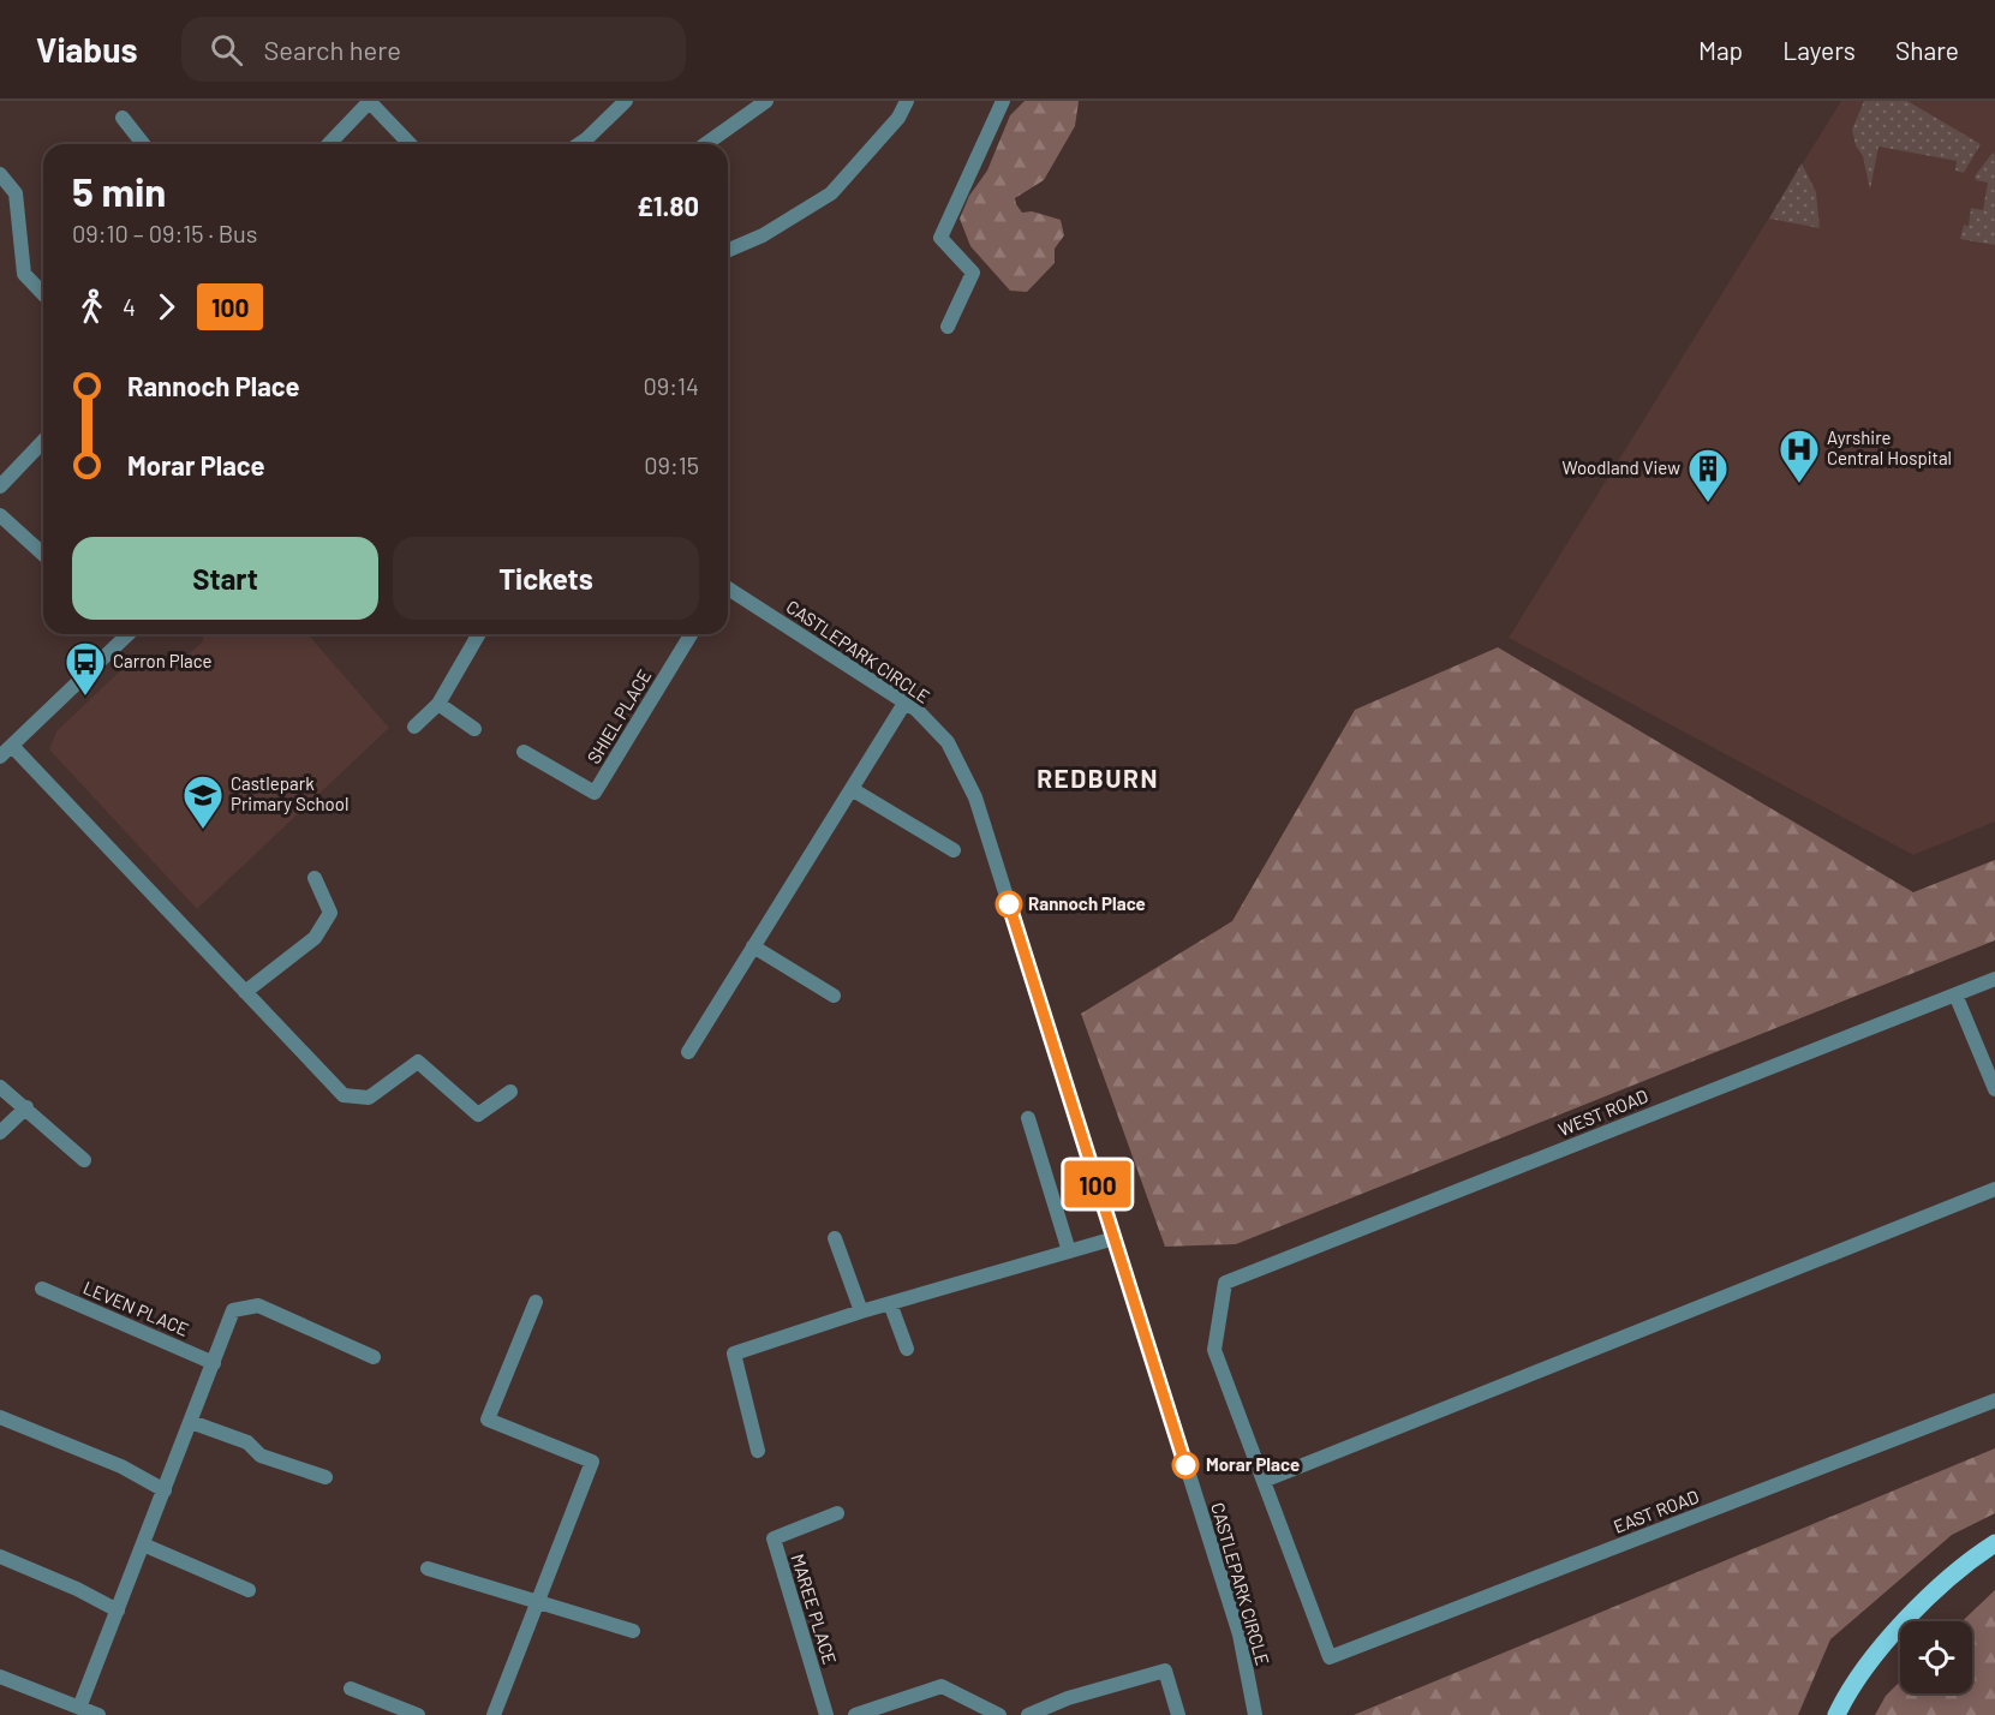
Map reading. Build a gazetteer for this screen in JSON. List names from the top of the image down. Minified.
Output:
{"streets":{"street":["CASTLEPARK CIRCLE","SHIEL PLACE","WEST ROAD","LEVEN PLACE","EAST ROAD","MAREE PLACE"]},"crossings":[["WEST ROAD","EAST ROAD"]],"districts":["REDBURN"],"places":{"hospital":["Ayrshire Central Hospital"],"building":["Woodland View"],"bus stop":["Carron Place"],"school or university":["Castlepark Primary School"],"other":["Rannoch Place","Morar Place"]},"lines":["bus line 100"],"page":{"header":"Viabus","search":"Search here","nav":["Map","Layers","Share"],"on_map":"100","heading":["5 min","09:10 – 09:15 · Bus","£1.80"],"legs":["4","100"],"list":[{"name":"Rannoch Place","value":"09:14"},{"name":"Morar Place","value":"09:15"}],"buttons":["Start","Tickets"]}}
